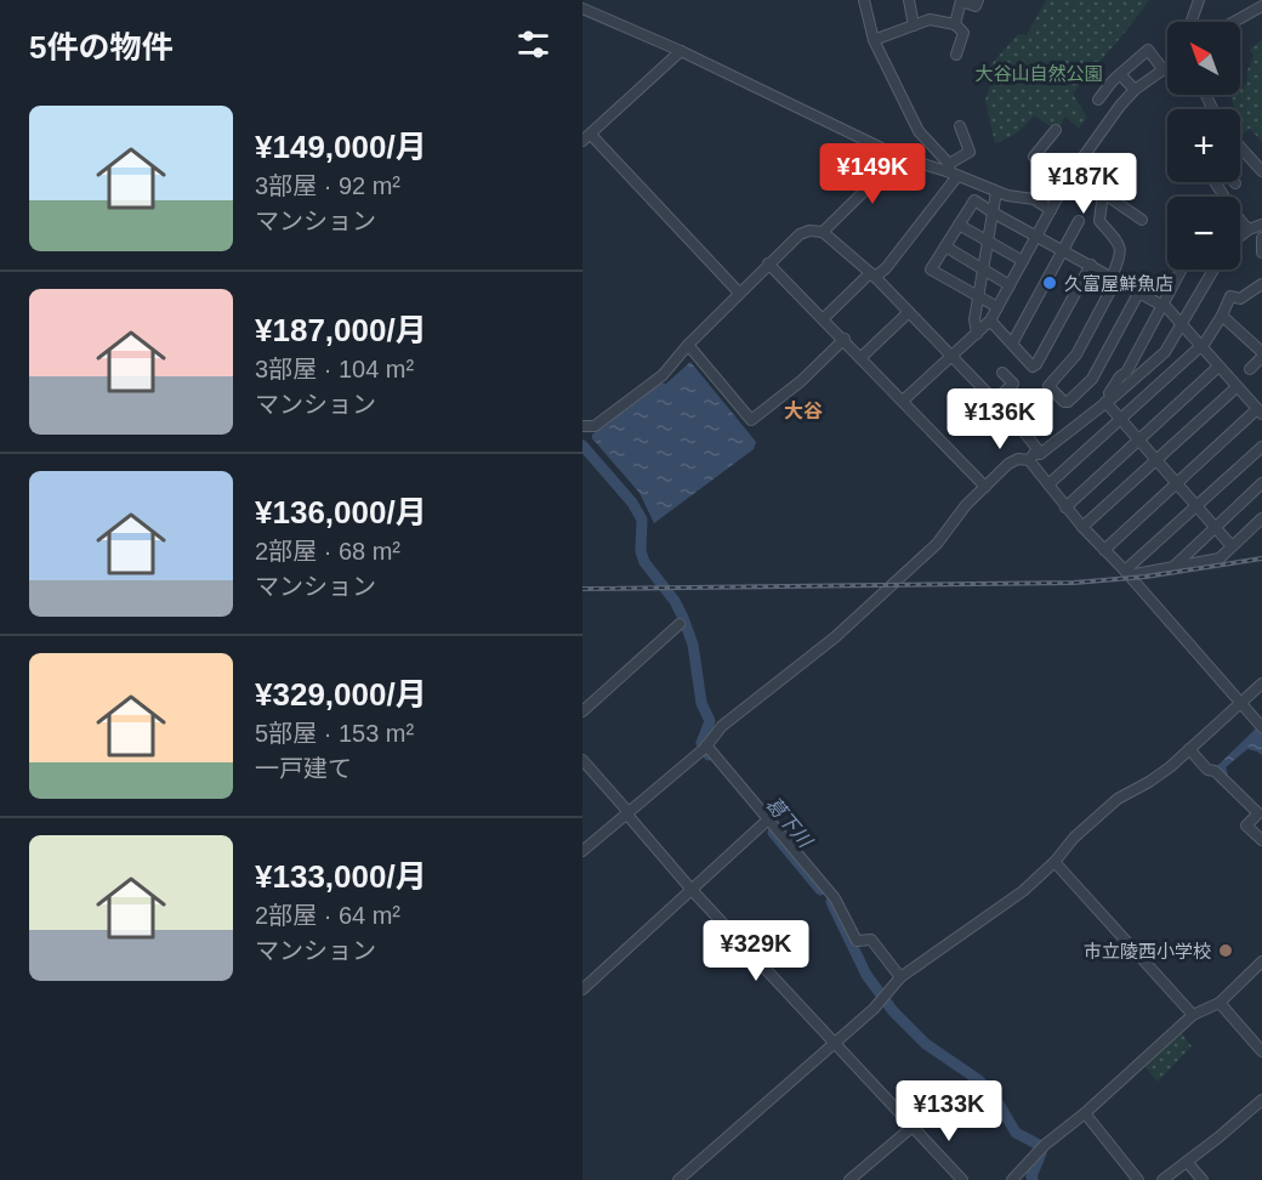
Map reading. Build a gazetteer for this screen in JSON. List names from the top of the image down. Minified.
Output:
{"districts":["大谷"],"water":["葛下川"],"parks":["大谷山自然公園"],"places":["久富屋鮮魚店","市立陵西小学校"],"north":"top left","page":{"heading":"5件の物件","map_buttons":["+","−"],"list":[{"name":"¥149,000/月","note":"3部屋 · 92 m² · マンション"},{"name":"¥187,000/月","note":"3部屋 · 104 m² · マンション"},{"name":"¥136,000/月","note":"2部屋 · 68 m² · マンション"},{"name":"¥329,000/月","note":"5部屋 · 153 m² · 一戸建て"},{"name":"¥133,000/月","note":"2部屋 · 64 m² · マンション"}],"price":["¥149K","¥187K","¥136K","¥329K","¥133K"]}}
